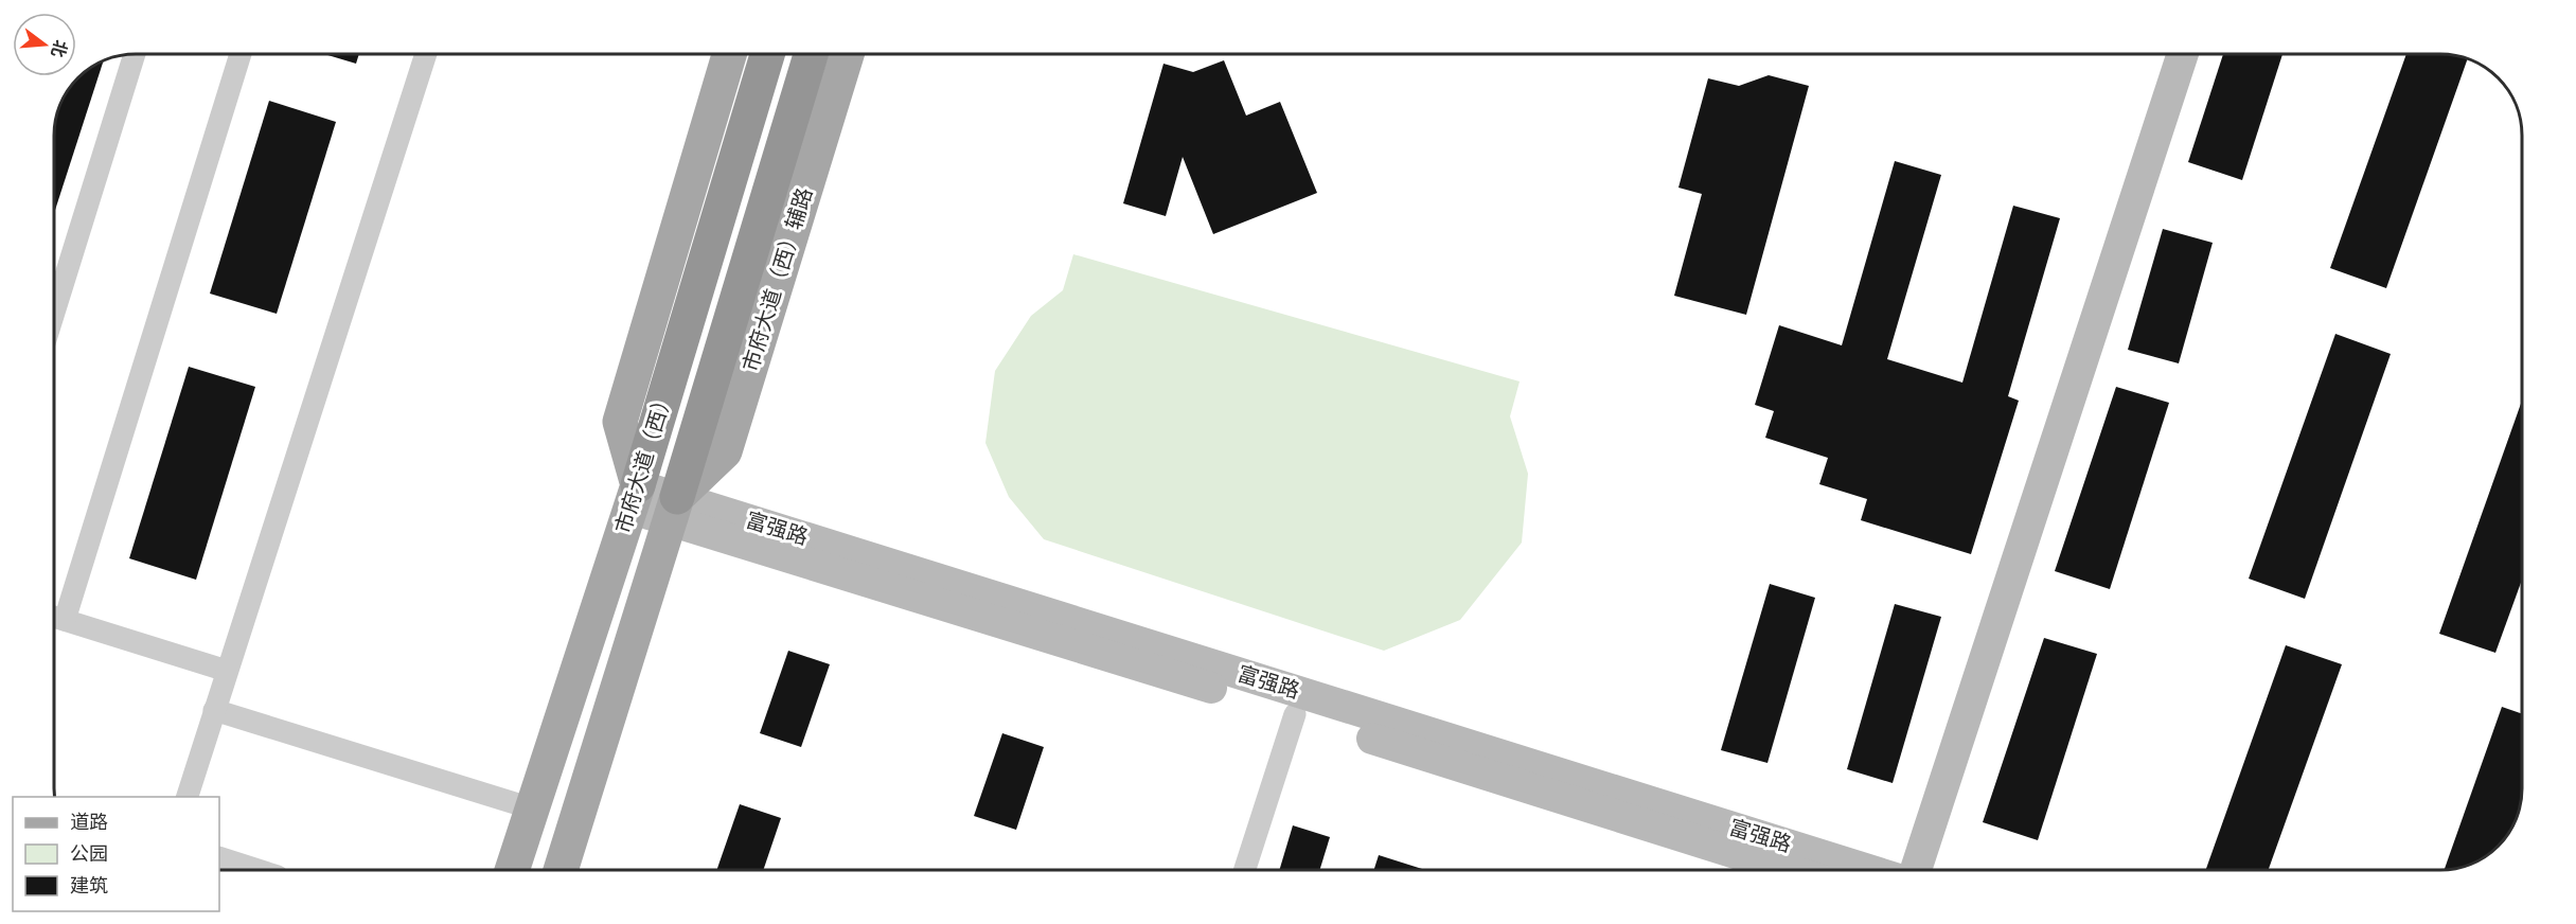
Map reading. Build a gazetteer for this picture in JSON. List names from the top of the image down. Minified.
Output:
{"streets":{"highway":["市府大道（西）"],"main road":["市府大道（西）辅路","富强路"]},"crossings":[["市府大道（西）辅路","市府大道（西）"],["市府大道（西）辅路","富强路"],["市府大道（西）","富强路"]],"legend":["道路","公园","建筑"],"north":"right"}
